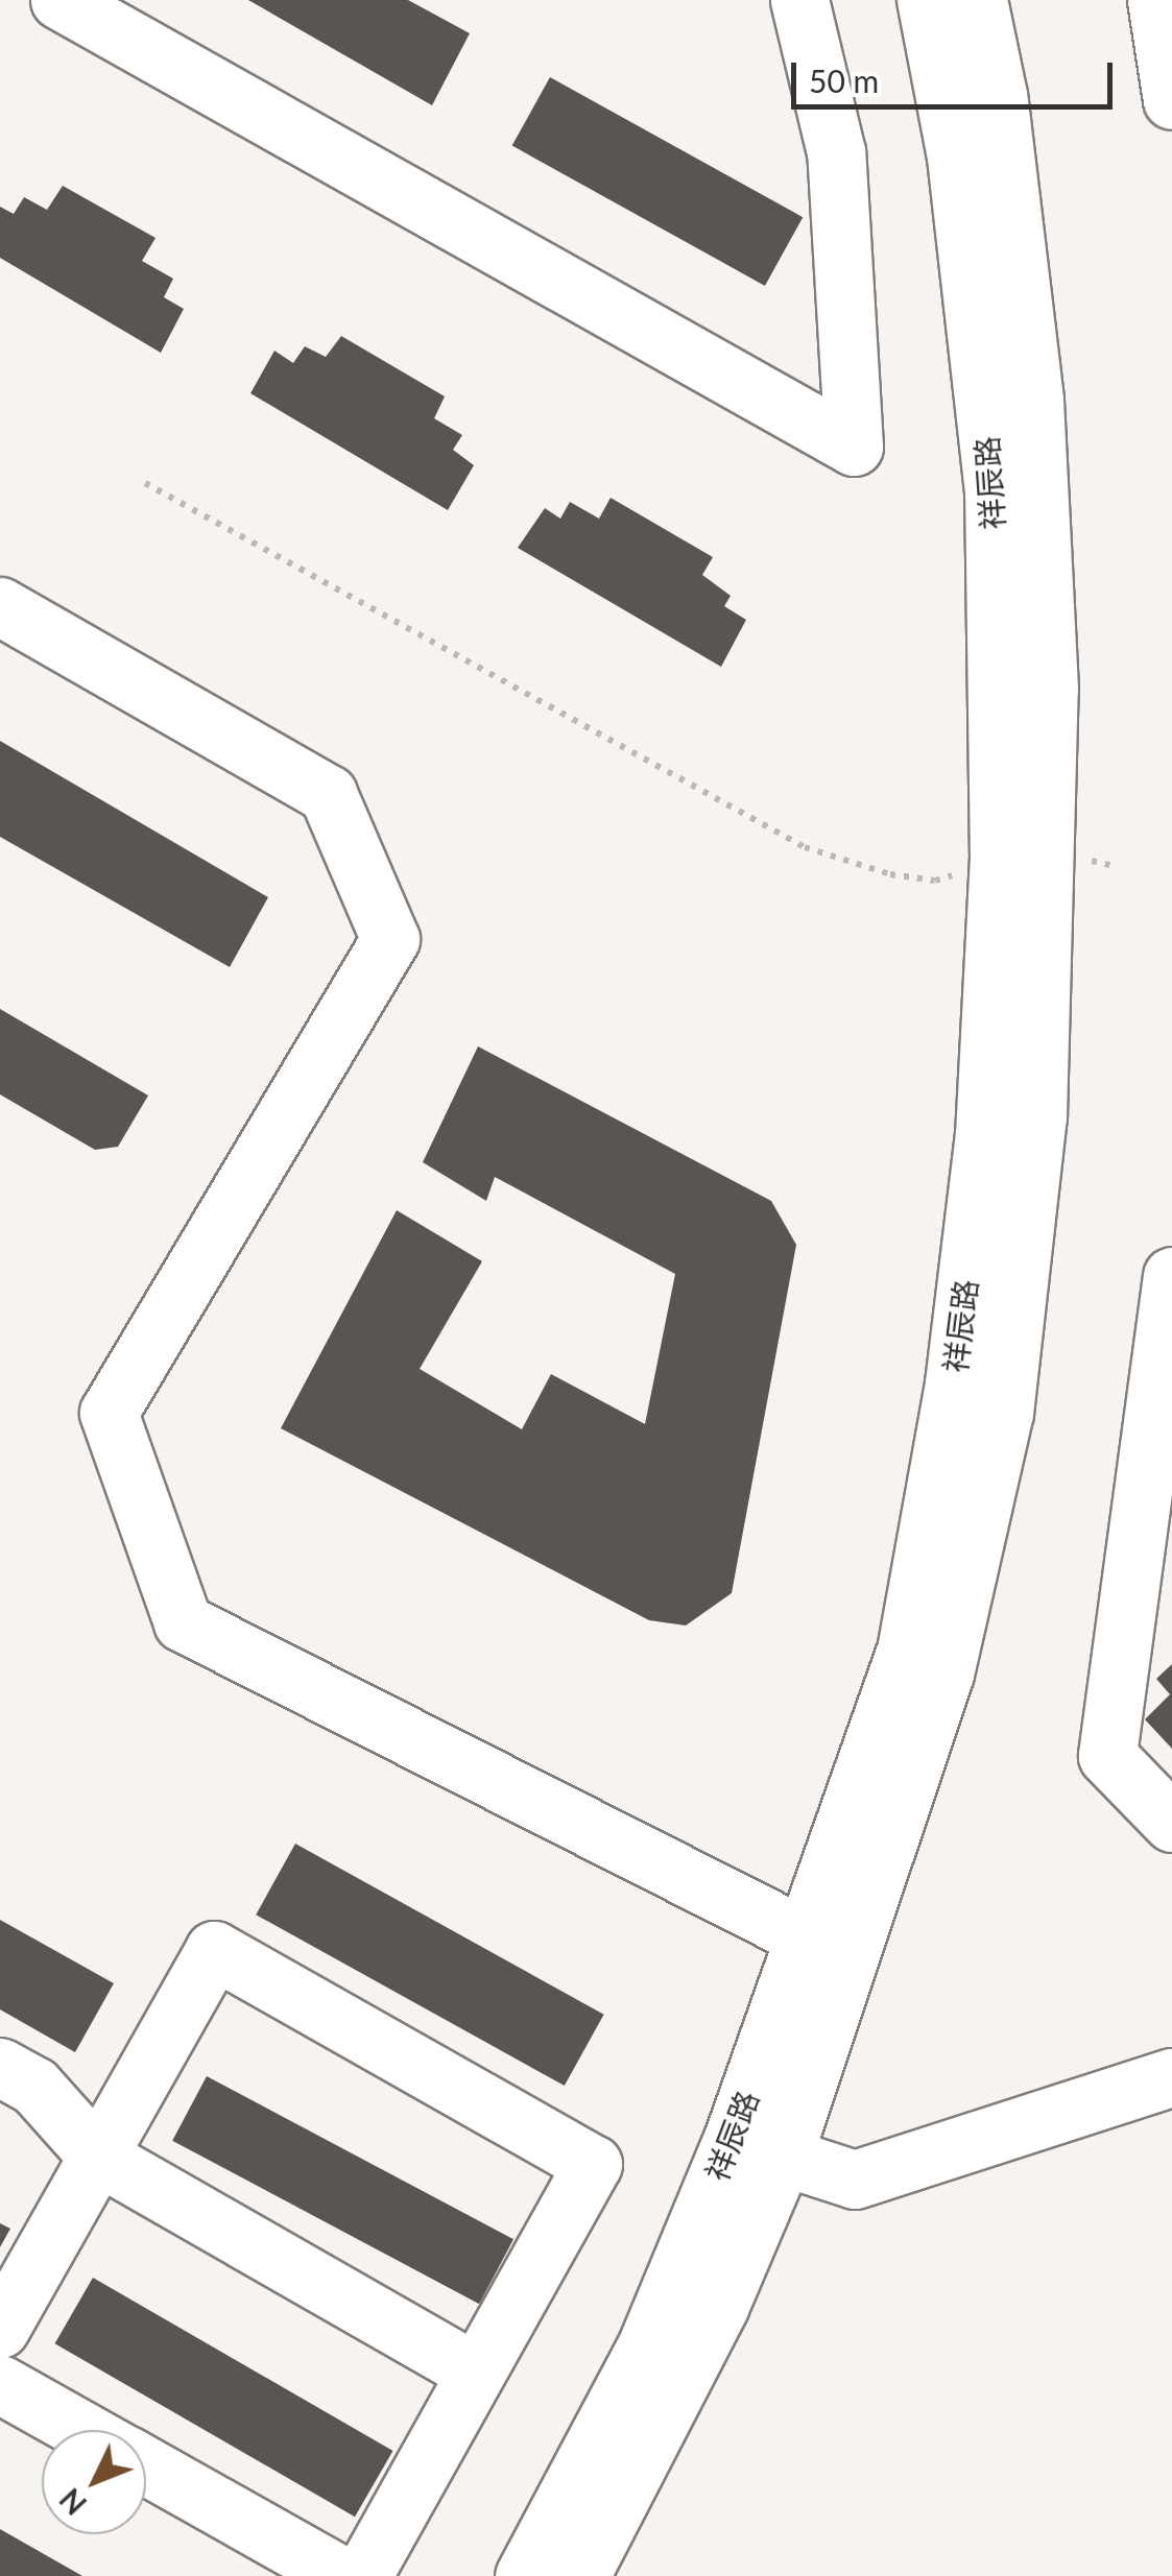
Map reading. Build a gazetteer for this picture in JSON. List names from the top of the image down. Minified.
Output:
{"streets":{"street":["祥辰路"]},"scale_bar":"50 m","north":"bottom left"}
